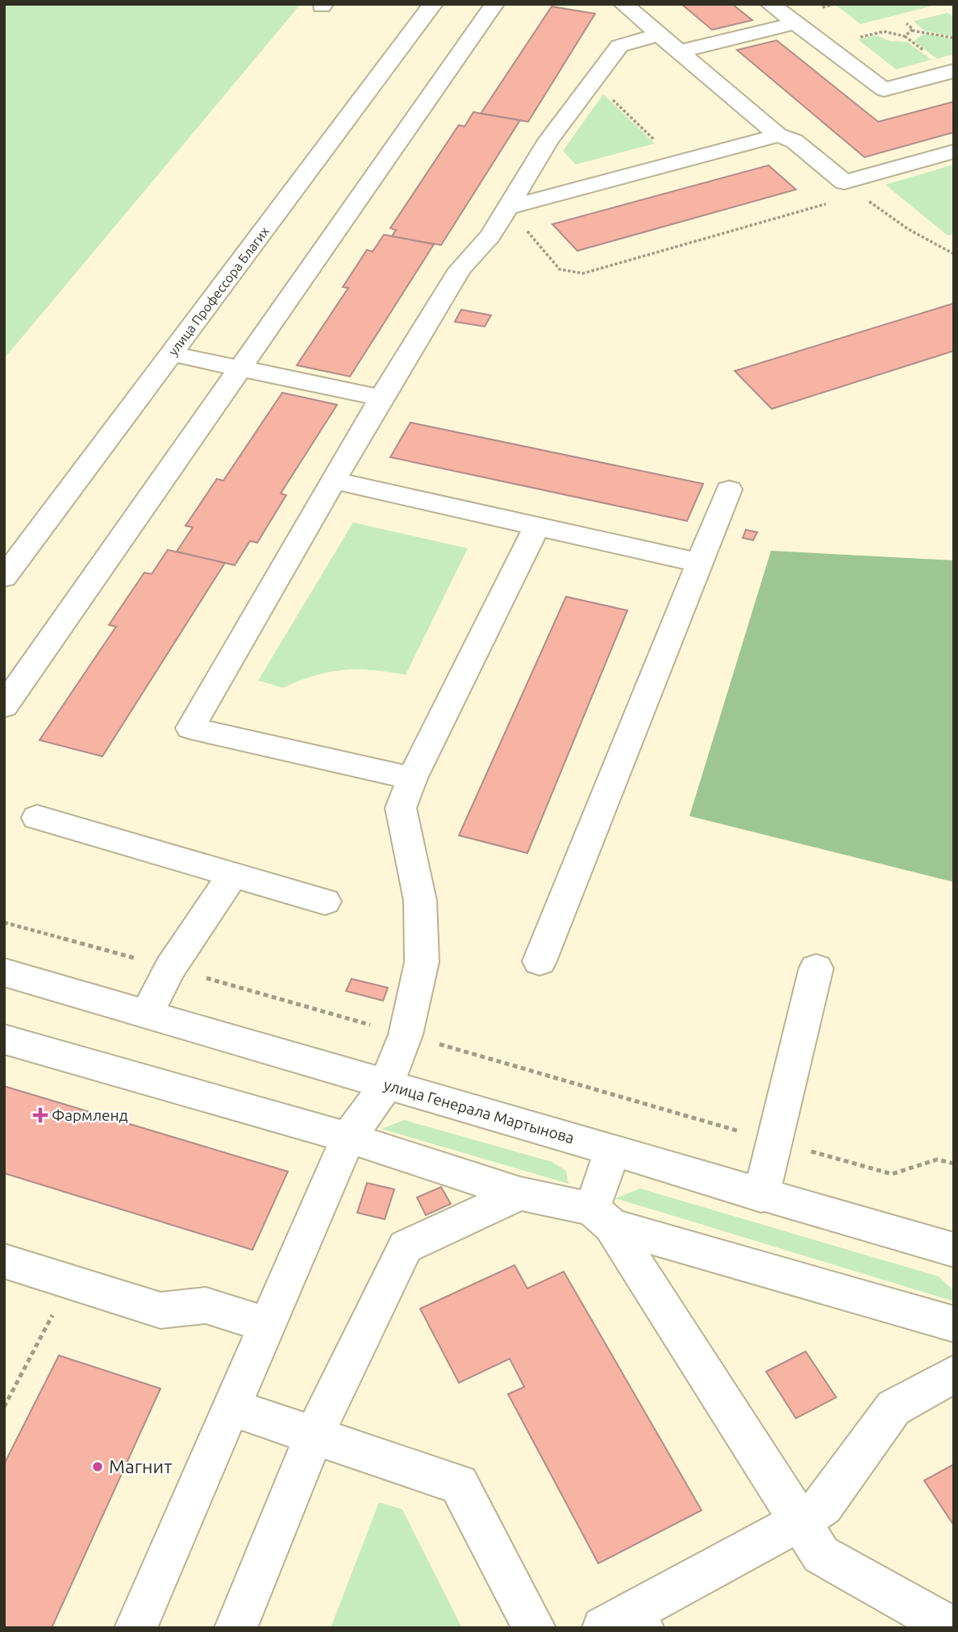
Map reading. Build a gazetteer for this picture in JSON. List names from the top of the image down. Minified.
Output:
{"streets":{"main road":["улица Профессора Благих","улица Генерала Мартынова"]},"places":{"health":["Фармленд"],"other":["Магнит"]}}
